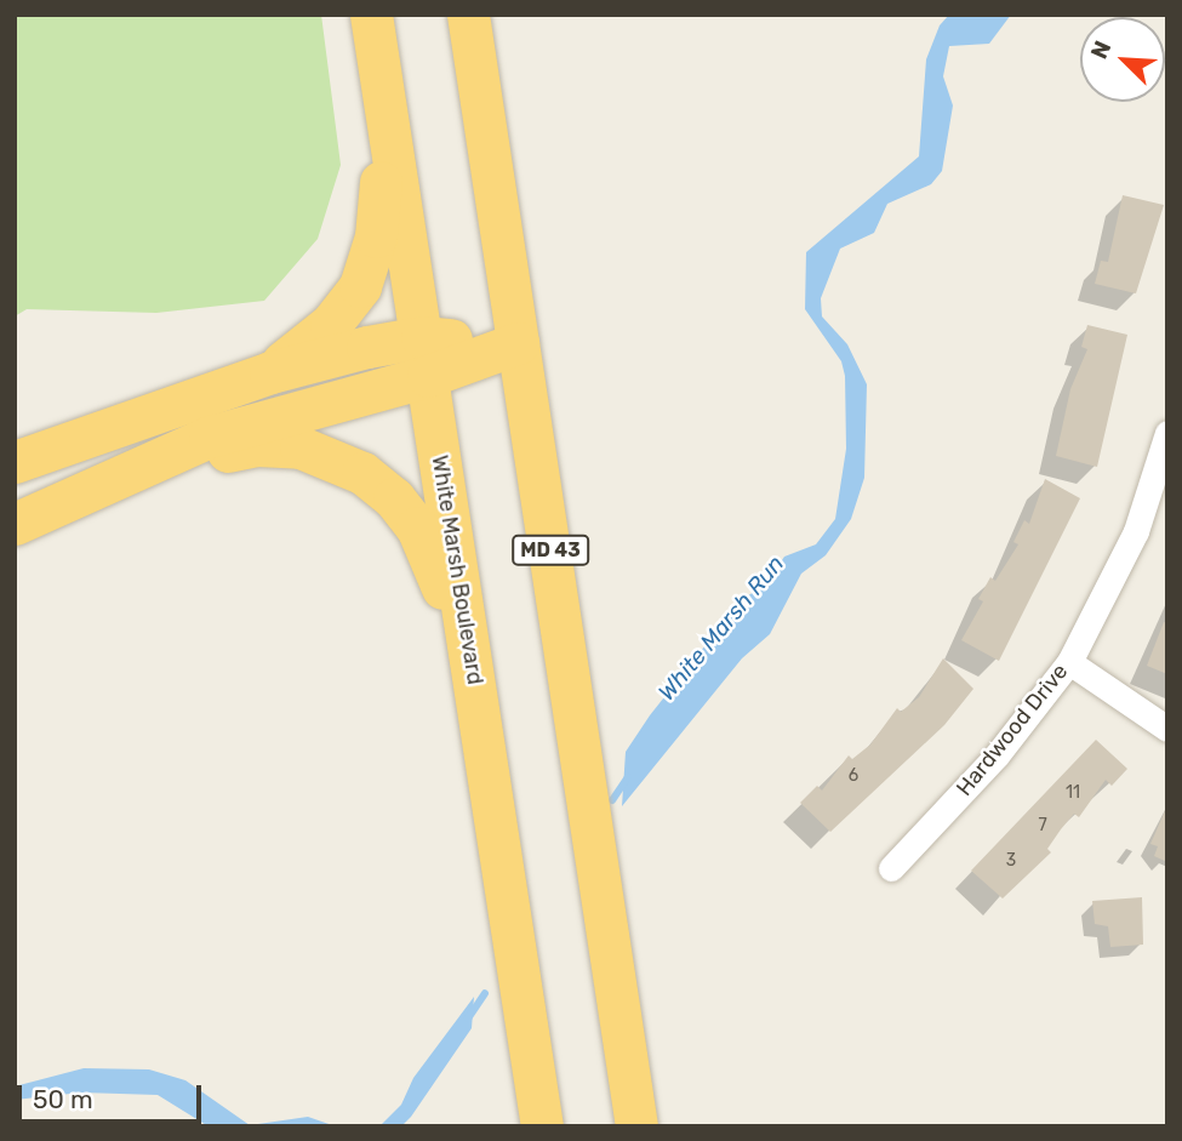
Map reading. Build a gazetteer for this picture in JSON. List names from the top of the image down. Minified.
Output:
{"streets":{"highway":["MD 43","White Marsh Boulevard"],"street":["Hardwood Drive"]},"water":["White Marsh Run"],"house_numbers":["6","11","7","3"],"scale_bar":"50 m","north":"top left"}
